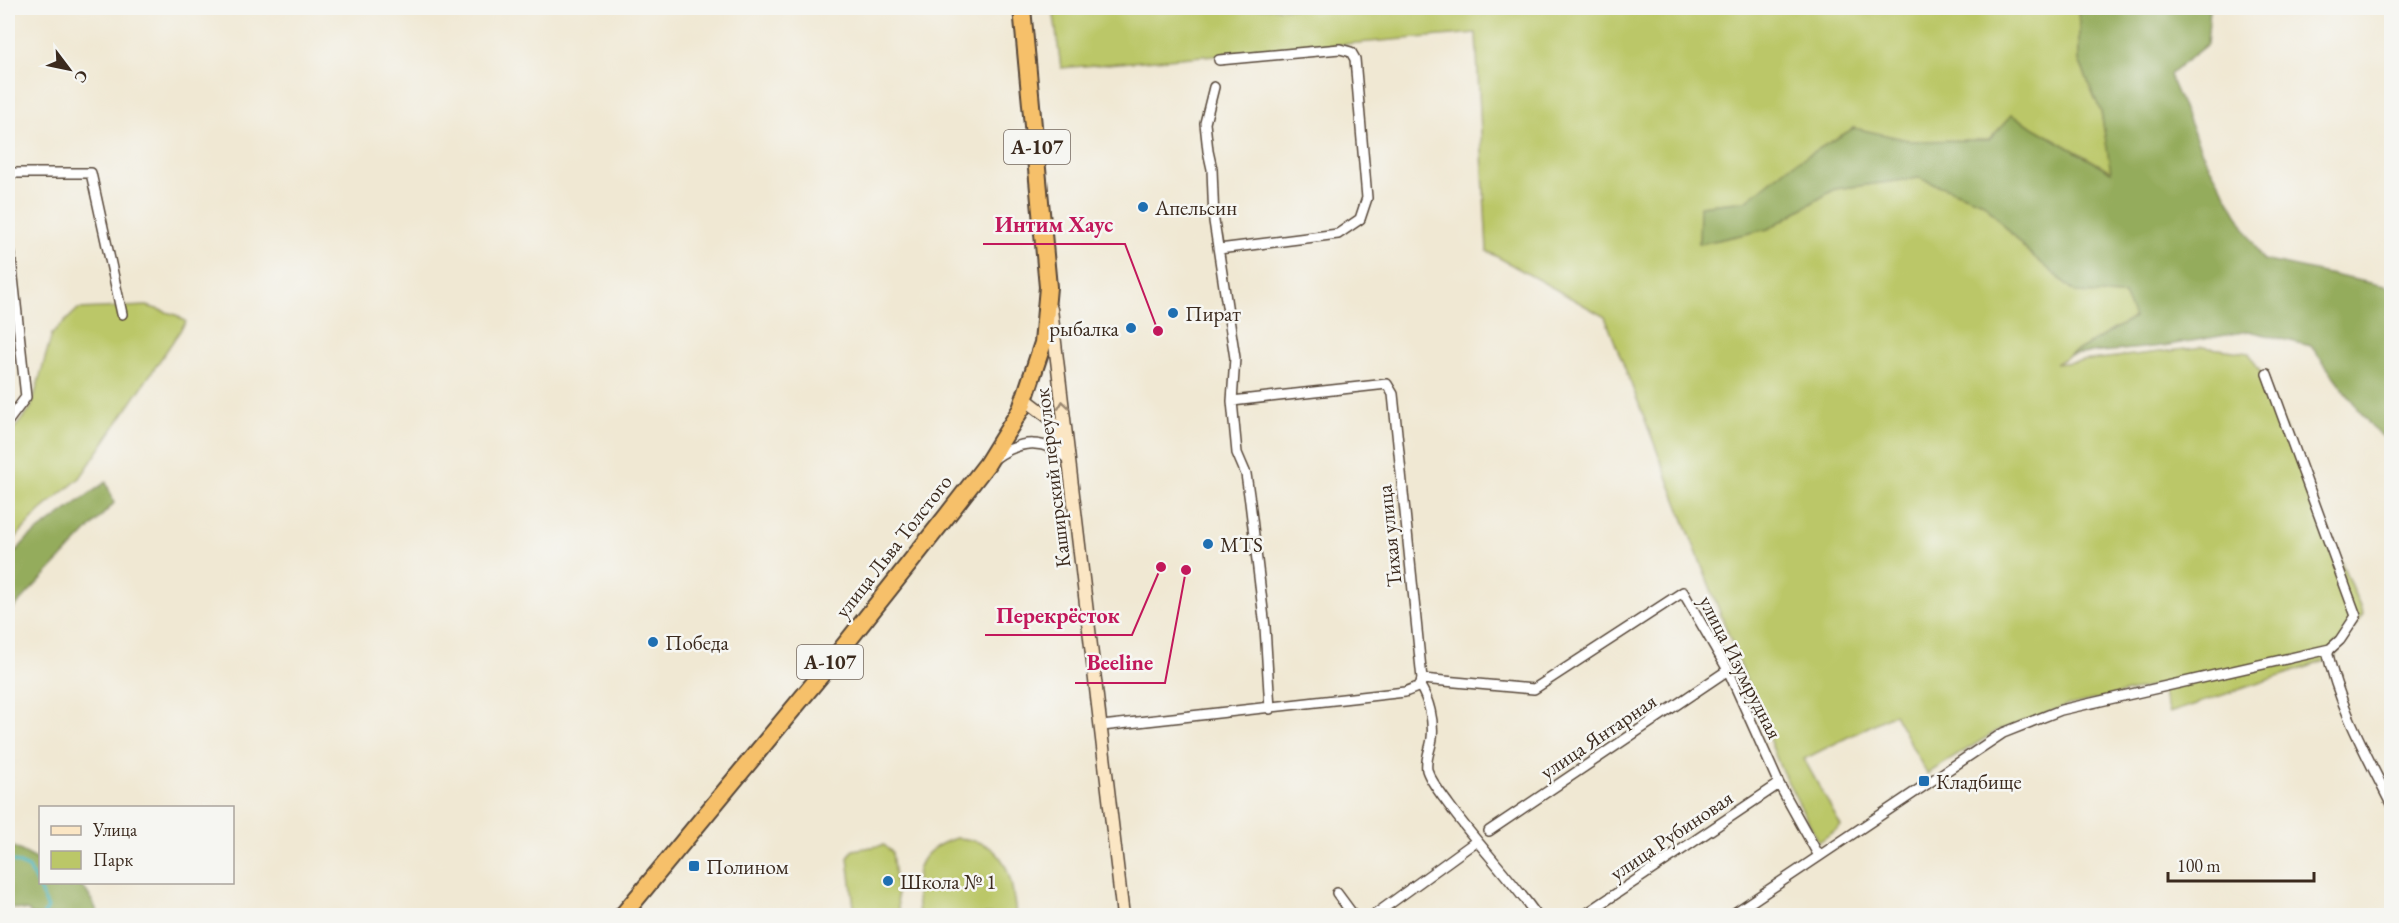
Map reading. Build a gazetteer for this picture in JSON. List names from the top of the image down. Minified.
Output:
{"streets":{"highway":["А-107","улица Льва Толстого"],"main road":["Каширский переулок"],"street":["Тихая улица","улица Изумрудная","улица Янтарная","улица Рубиновая"]},"crossings":[["А-107","Каширский переулок"],["А-107","улица Льва Толстого"],["Каширский переулок","улица Льва Толстого"],["Тихая улица","улица Изумрудная"],["улица Изумрудная","улица Янтарная"],["улица Изумрудная","улица Рубиновая"]],"places":{"other":["Апельсин","Пират","рыбалка","Интим Хаус","MTS","Перекрёсток","Beeline","Победа","Школа № 1"],"transit":["Кладбище","Полином"]},"legend":["Улица","Парк"],"scale_bar":"100 m","north":"bottom right"}
